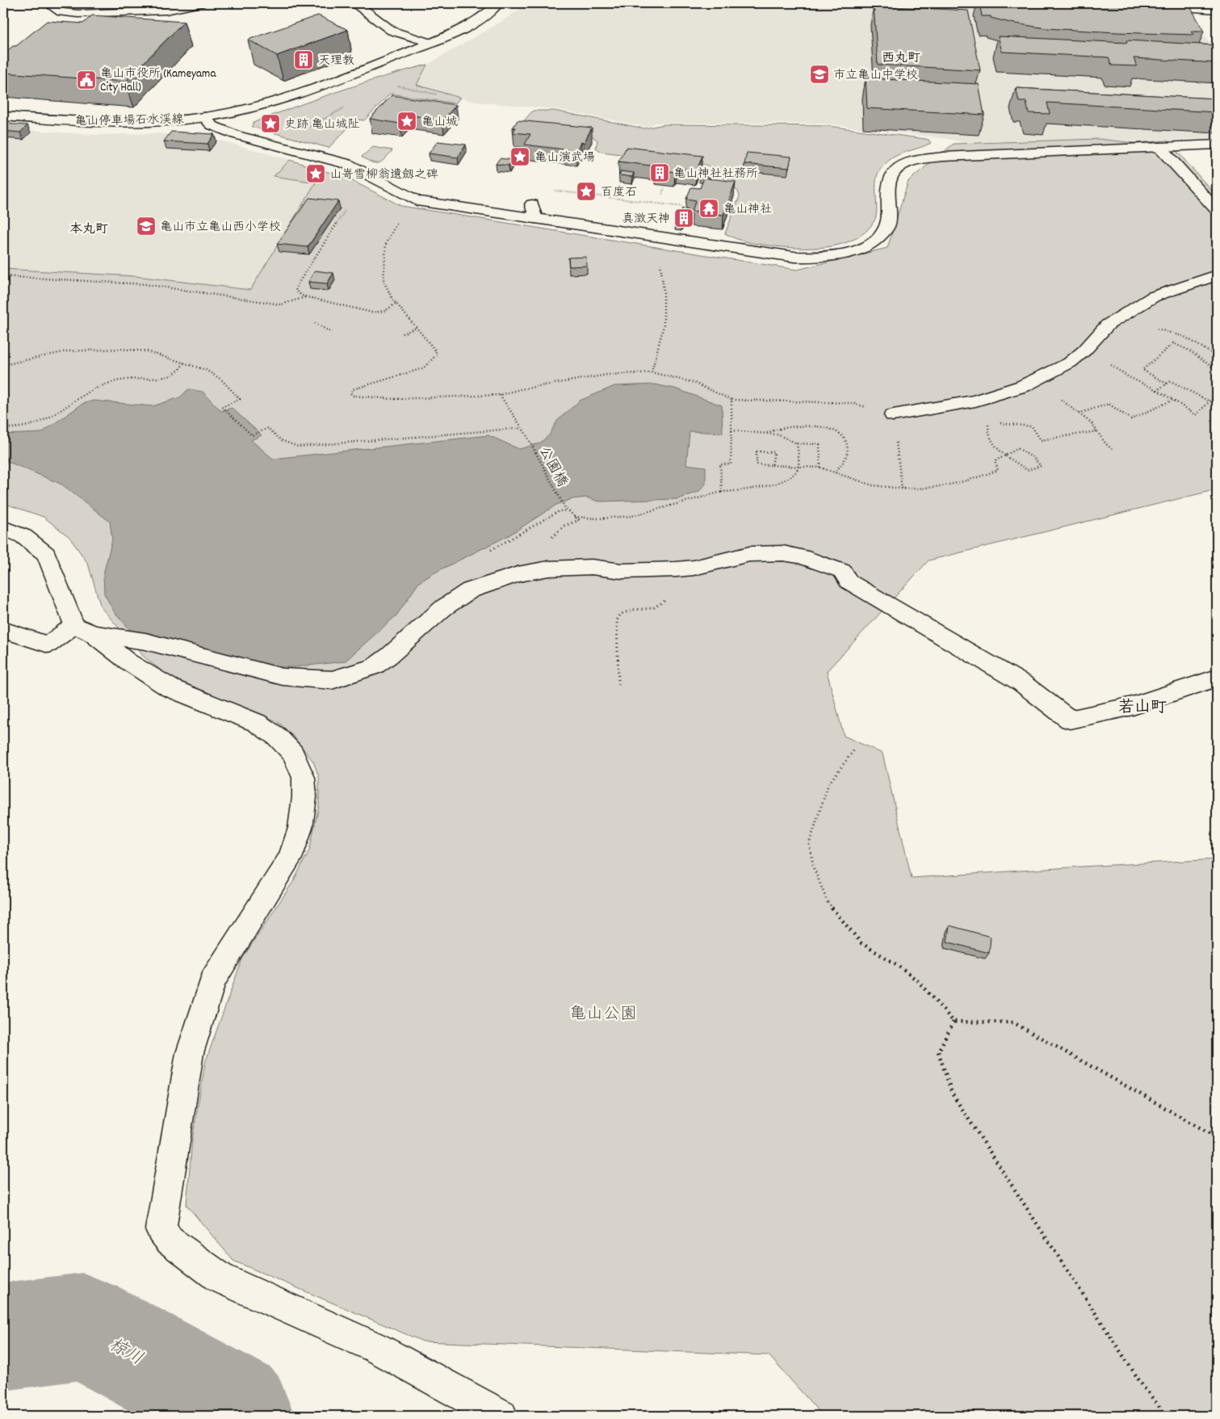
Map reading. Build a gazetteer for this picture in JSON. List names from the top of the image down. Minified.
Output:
{"streets":{"street":["亀山停車場石水渓線"],"path":["公園橋"]},"districts":["西丸町","本丸町","若山町"],"water":["椋川"],"parks":["亀山公園"],"places":{"building":["天理教","亀山神社社務所","真澂天神"],"school or university":["市立亀山中学校","亀山市立亀山西小学校"],"public building":["亀山市役所 (Kameyama City Hall)"],"place":["亀山城","史跡 亀山城阯","亀山演武場","山嵜雪柳翁遺劔之碑","百度石"],"temple":["亀山神社"]}}
